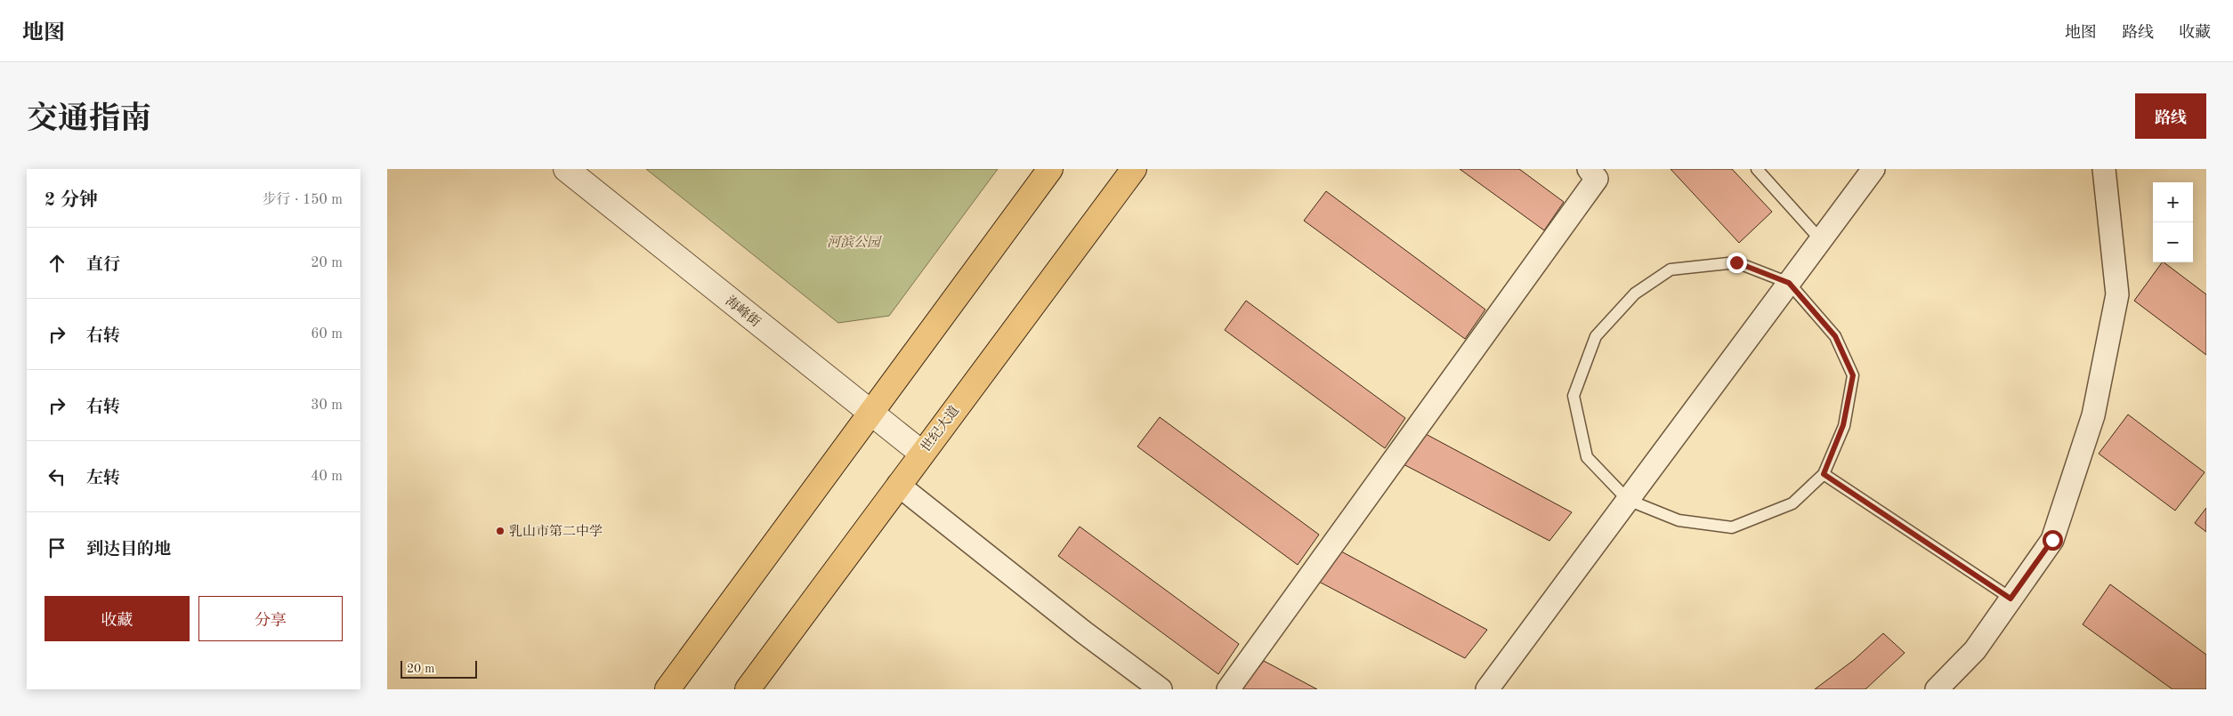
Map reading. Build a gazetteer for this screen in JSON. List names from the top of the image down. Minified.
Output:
{"streets":{"main road":["世纪大道"],"street":["海峰街"]},"crossings":[["海峰街","世纪大道"]],"parks":["河滨公园"],"places":["乳山市第二中学"],"scale_bar":"20 m","page":{"header":"地图","nav":["地图","路线","收藏"],"title":"交通指南","buttons":["路线",["收藏","分享"]],"heading":["2 分钟","步行 · 150 m"],"map_buttons":["+","−"],"list":[["直行","20 m"],["右转","60 m"],["右转","30 m"],["左转","40 m"],"到达目的地"],"scale":"20 m"}}
